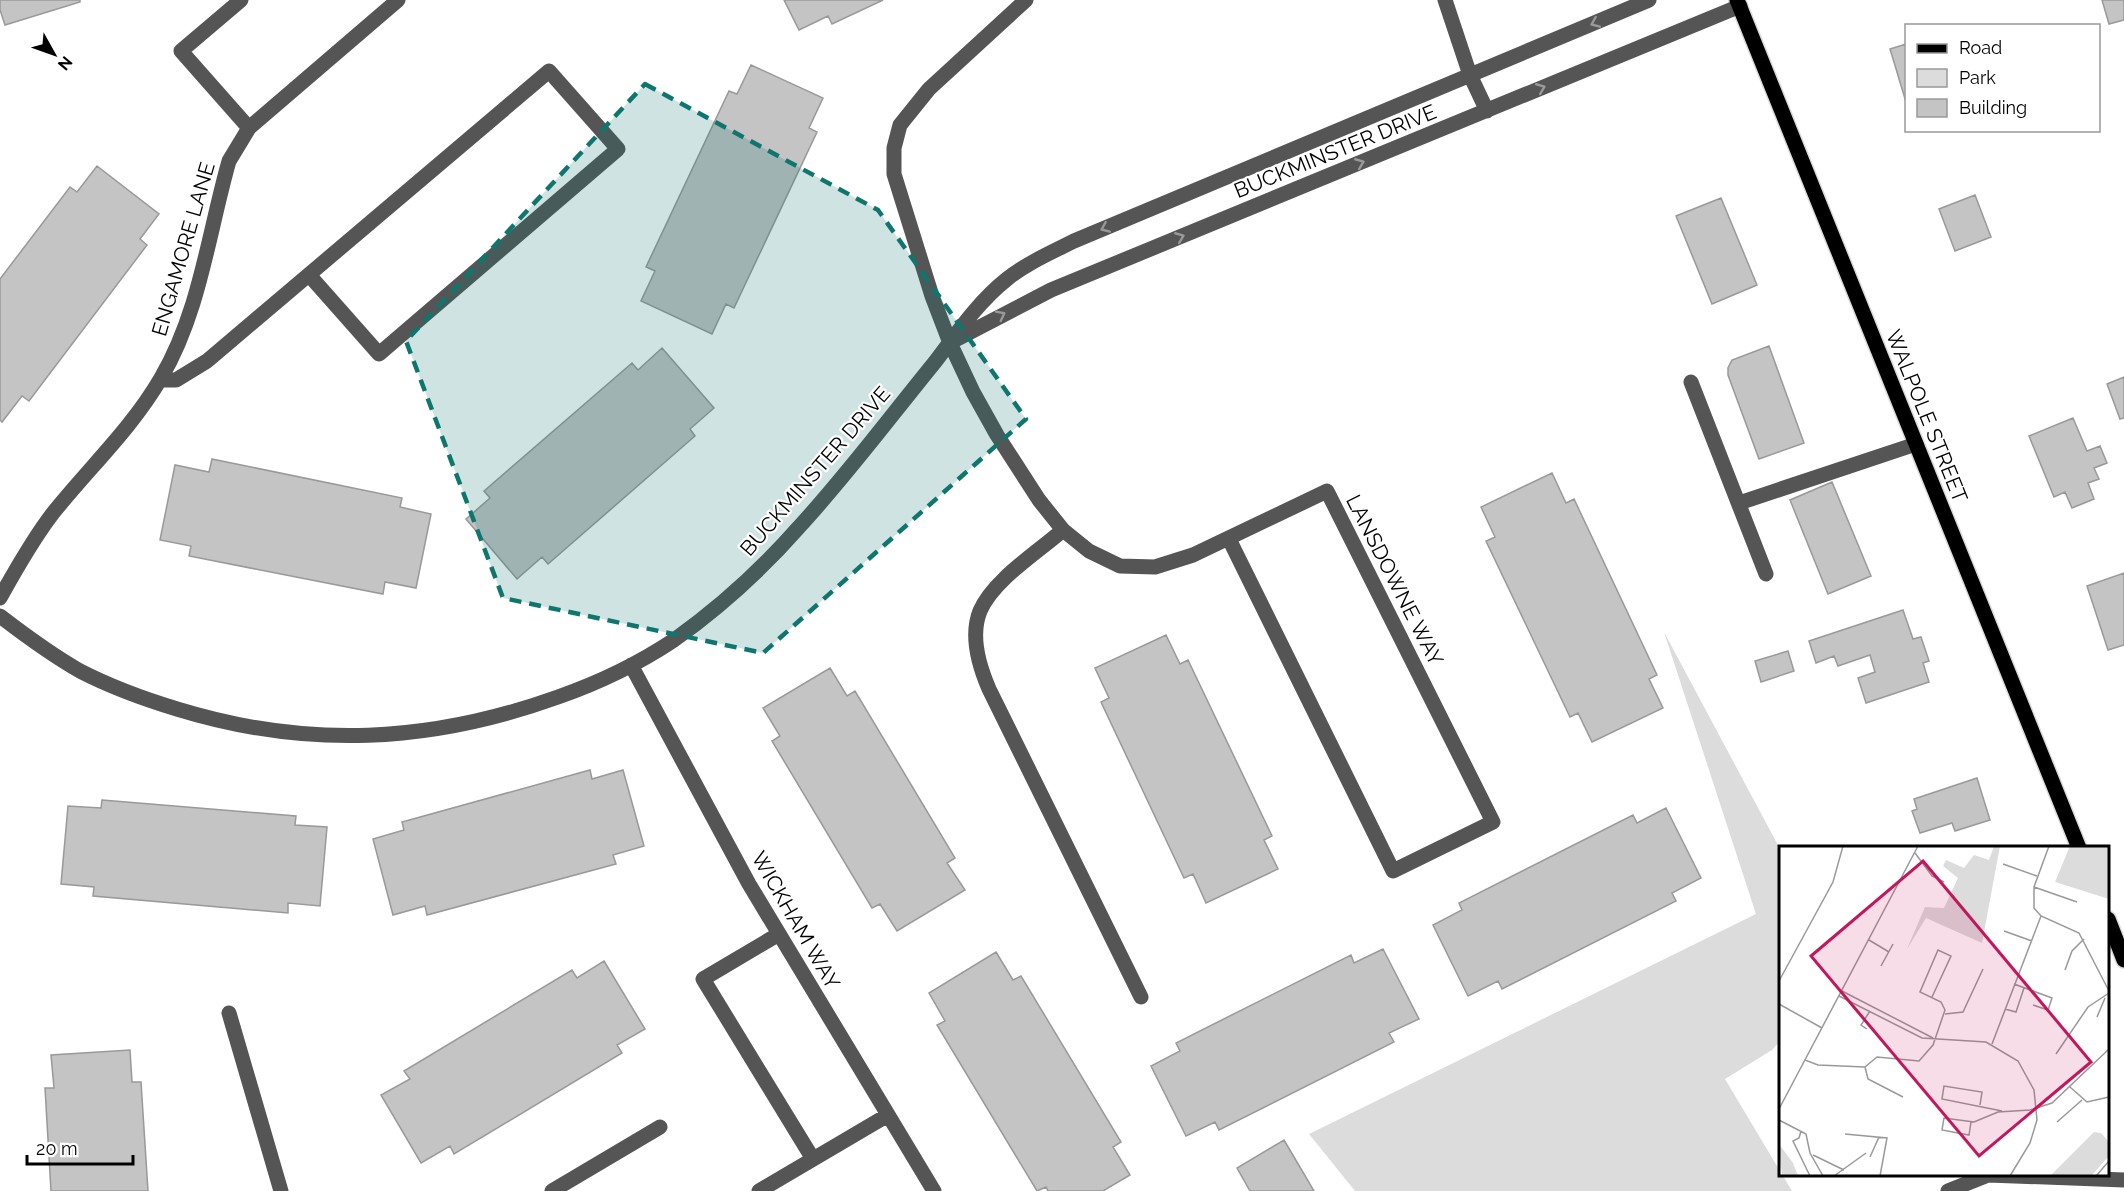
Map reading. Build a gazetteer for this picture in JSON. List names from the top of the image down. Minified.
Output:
{"streets":{"main road":["WALPOLE STREET"],"street":["BUCKMINSTER DRIVE","ENGAMORE LANE","LANSDOWNE WAY","WICKHAM WAY"]},"crossings":[["BUCKMINSTER DRIVE","WALPOLE STREET"],["BUCKMINSTER DRIVE","LANSDOWNE WAY"],["BUCKMINSTER DRIVE","WICKHAM WAY"]],"legend":["Road","Park","Building"],"scale_bar":"20 m","north":"bottom right"}
